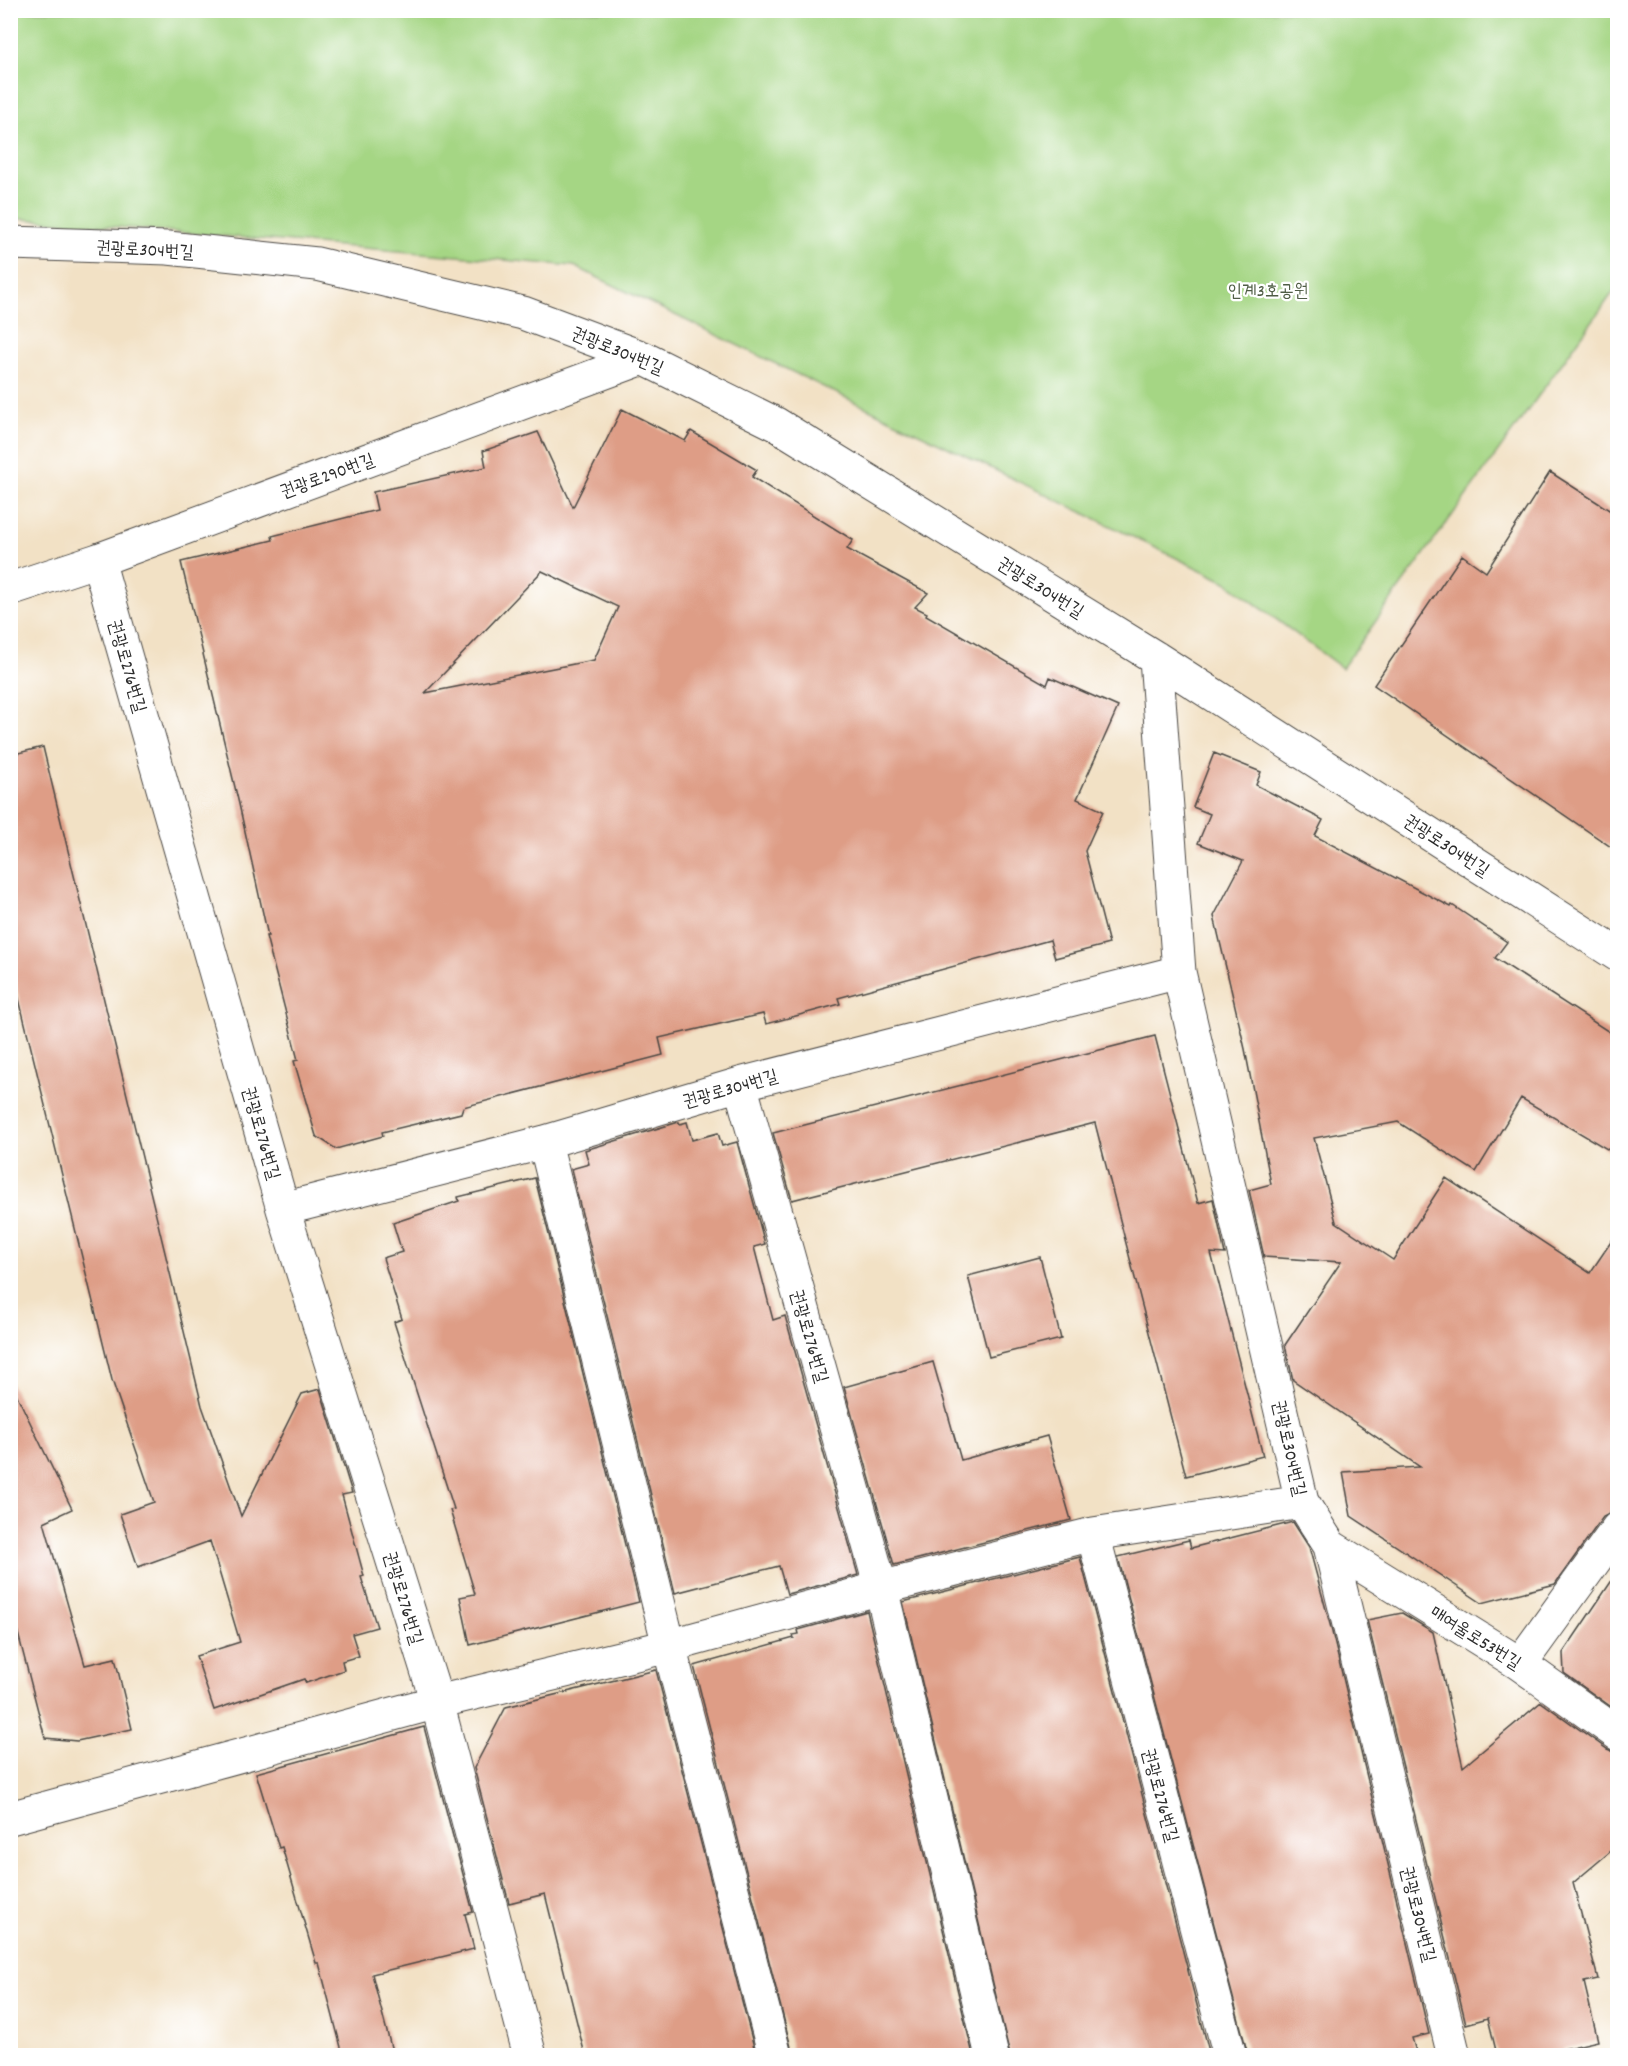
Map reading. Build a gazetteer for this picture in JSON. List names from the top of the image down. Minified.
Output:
{"streets":{"street":["권광로304번길","권광로290번길","권광로276번길","매여울로53번길"]},"crossings":[["권광로304번길","권광로290번길"],["권광로304번길","권광로276번길"],["권광로304번길","매여울로53번길"],["권광로290번길","권광로276번길"]],"parks":["인계3호공원"]}
